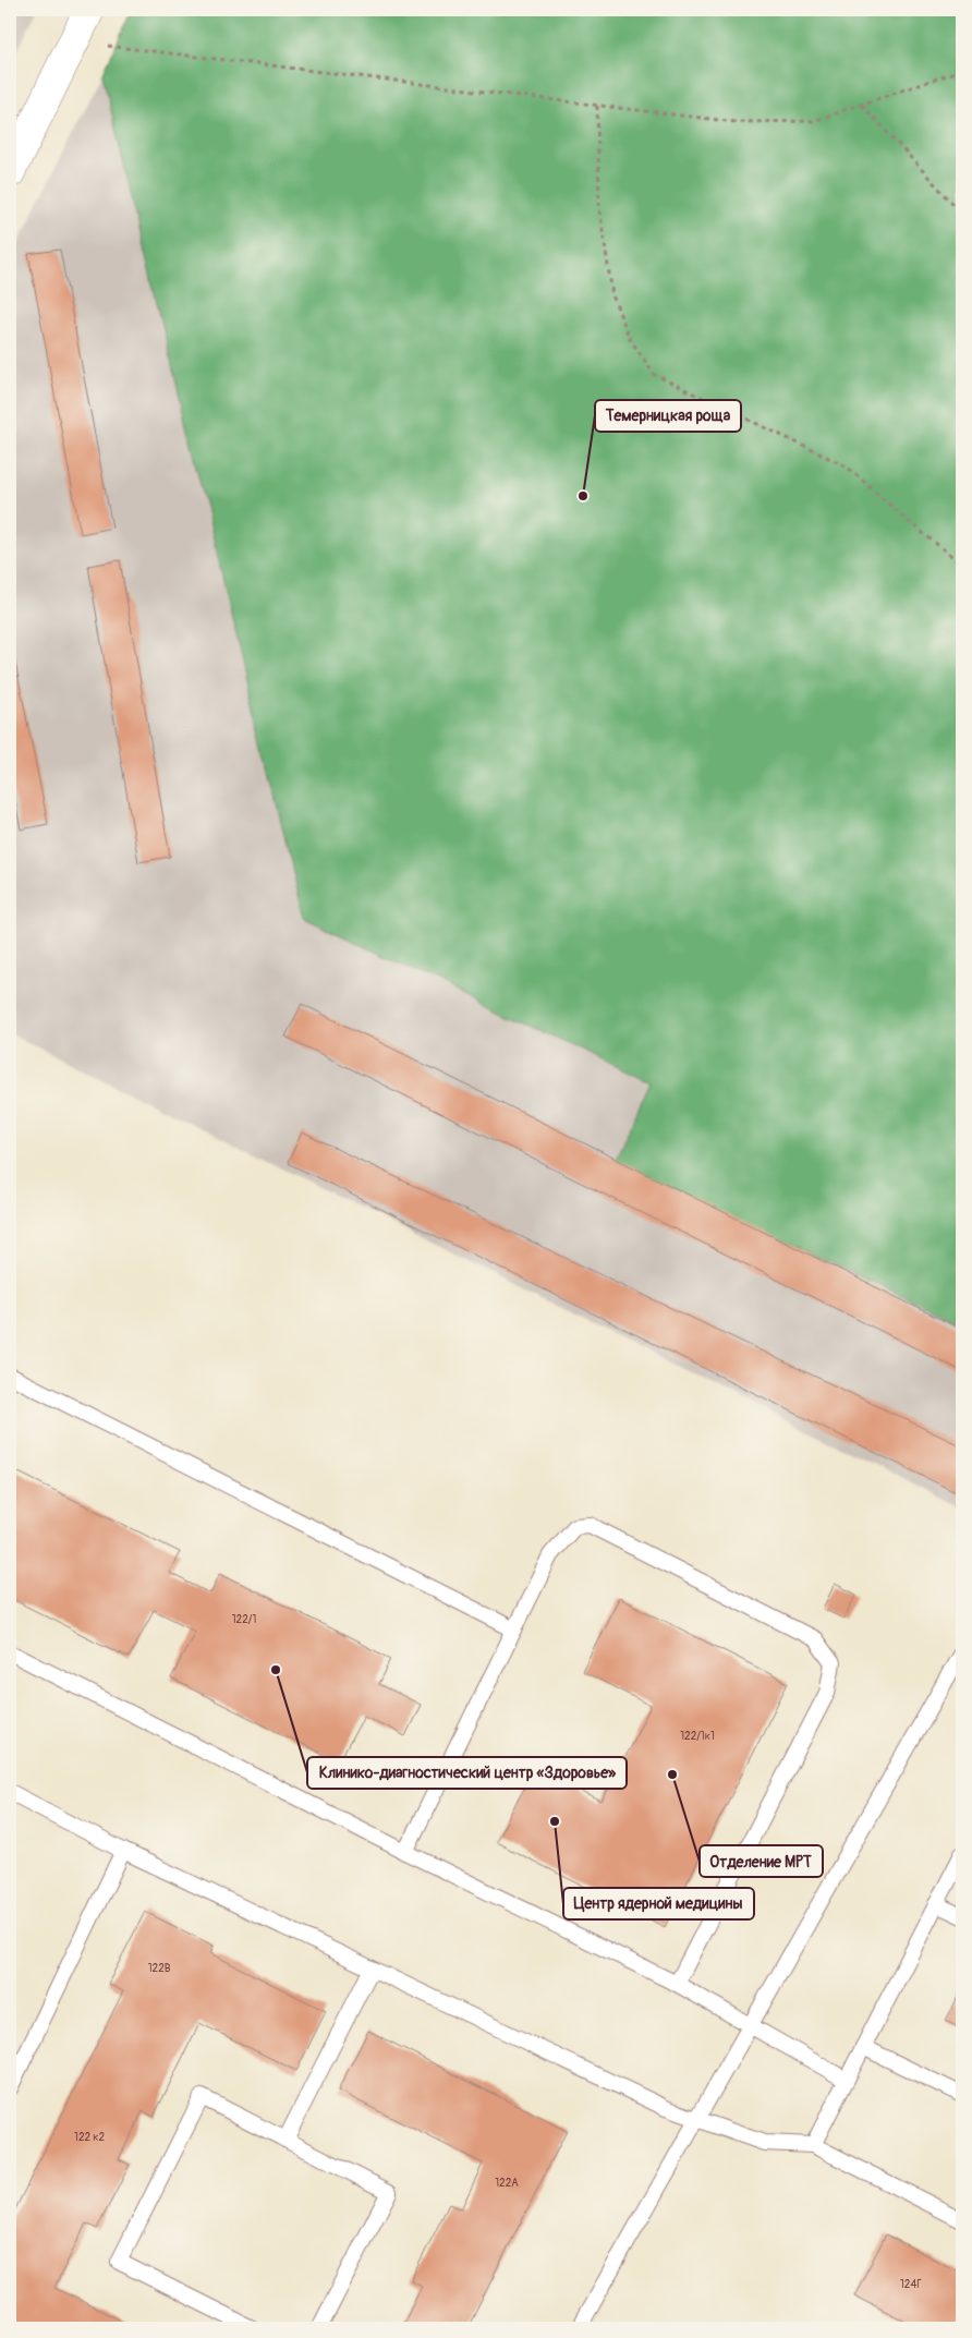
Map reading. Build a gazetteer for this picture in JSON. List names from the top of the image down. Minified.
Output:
{"places":["Темерницкая роща","Клинико-диагностический центр «Здоровье»","Отделение МРТ","Центр ядерной медицины"],"house_numbers":["122/1","122/1к1","122В","122 к2","122А","124Г"]}
